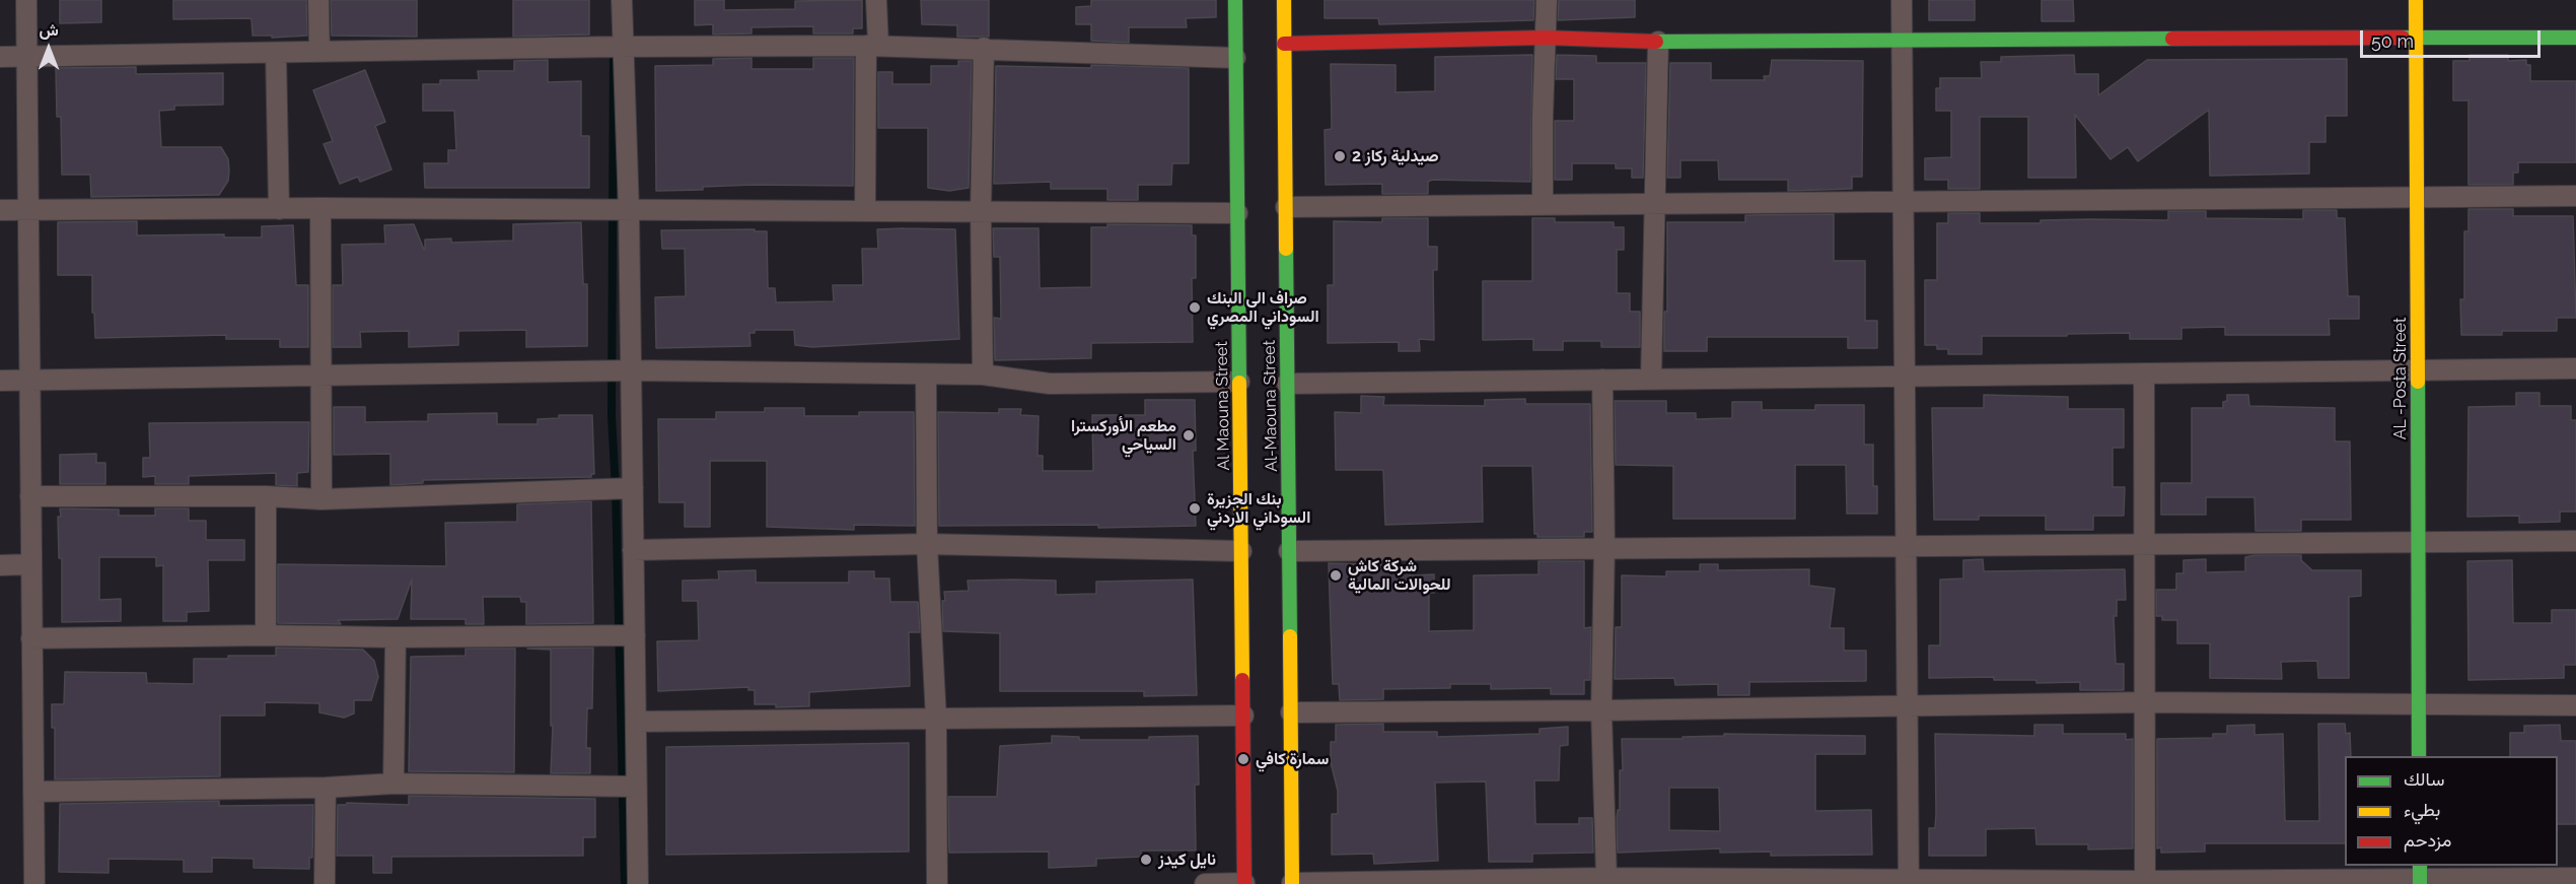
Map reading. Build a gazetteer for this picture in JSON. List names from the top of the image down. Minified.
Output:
{"streets":{"main road":["AL -Posta Street","Al Maouna Street","Al-Maouna Street"]},"places":["صيدلية ركاز 2","صراف الي البنك السوداني المصري","مطعم الأوركسترا السياحي","بنك الجزيرة السوداني الاردني","شركة كاش للحوالات المالية","سمارة كافي","نايل كيدز"],"legend":["سالك","بطيء","مزدحم"],"scale_bar":"50 m","north":"top"}
